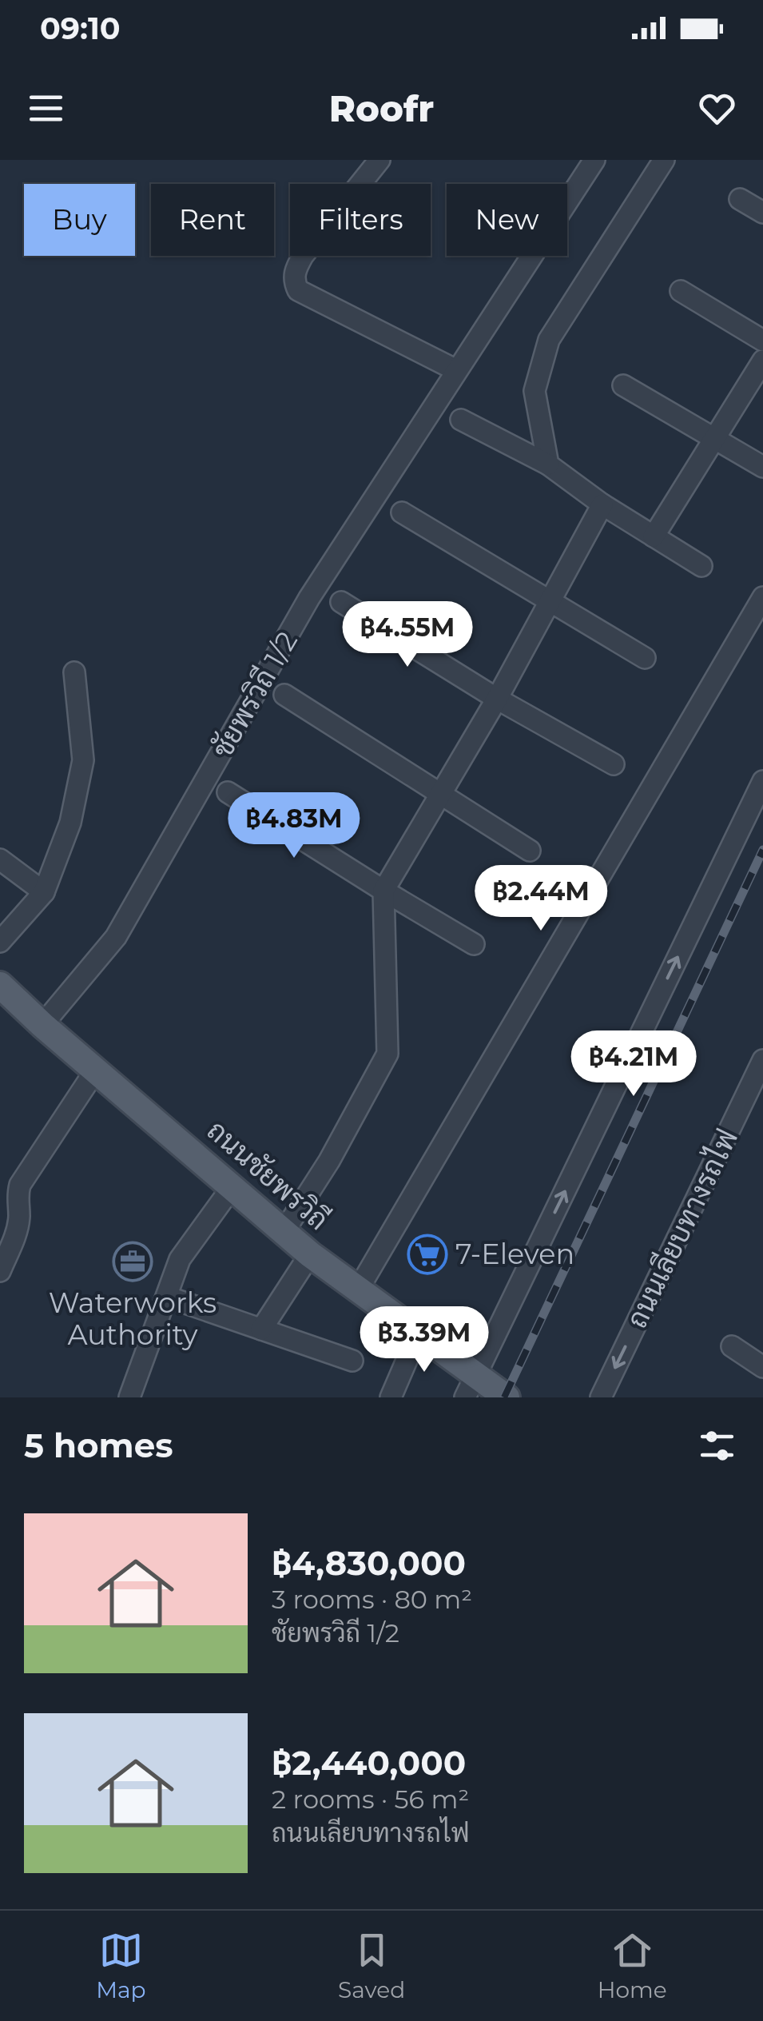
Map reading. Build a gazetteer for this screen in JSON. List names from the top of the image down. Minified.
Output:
{"streets":{"main road":["ถนนชัยพรวิถี"],"street":["ชัยพรวิถี 1/2","ถนนเลียบทางรถไฟ"]},"crossings":[["ชัยพรวิถี 1/2","ถนนชัยพรวิถี"]],"places":{"supermarket":["7-Eleven"],"office":["Waterworks Authority"]},"page":{"status":"09:10","header":"Roofr","chip":["Buy","Rent","Filters","New"],"price":["฿4.55M","฿4.83M","฿2.44M","฿4.21M","฿3.39M"],"heading":"5 homes","list":[{"name":"฿4,830,000","note":"3 rooms · 80 m² · ชัยพรวิถี 1/2"},{"name":"฿2,440,000","note":"2 rooms · 56 m² · ถนนเลียบทางรถไฟ"}],"tabs":["Map","Saved","Home"]}}
